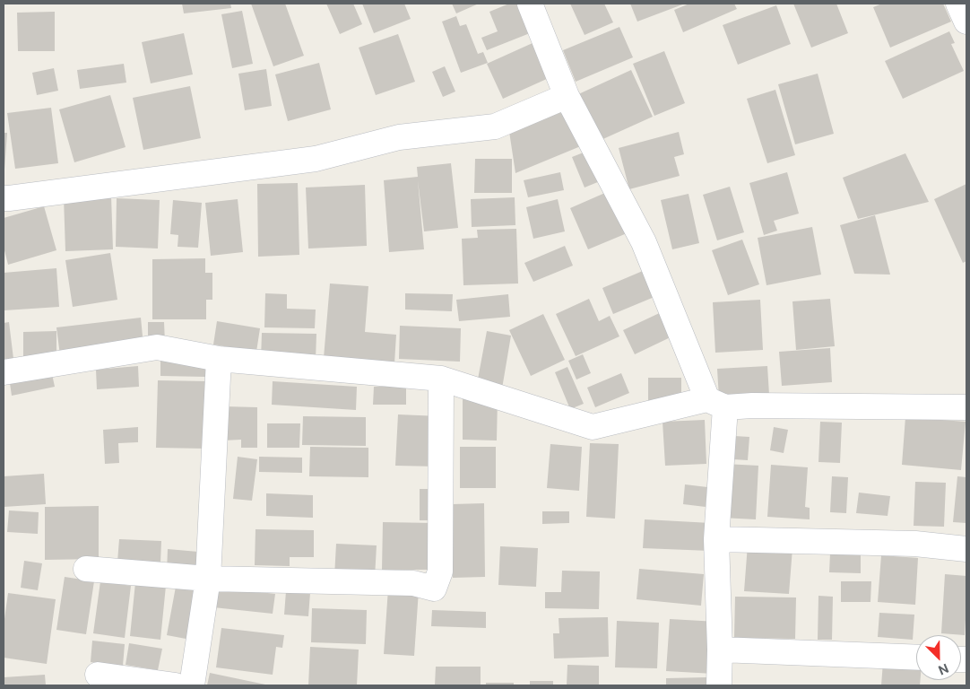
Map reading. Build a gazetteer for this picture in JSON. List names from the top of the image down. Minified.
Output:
{"north":"bottom right"}
